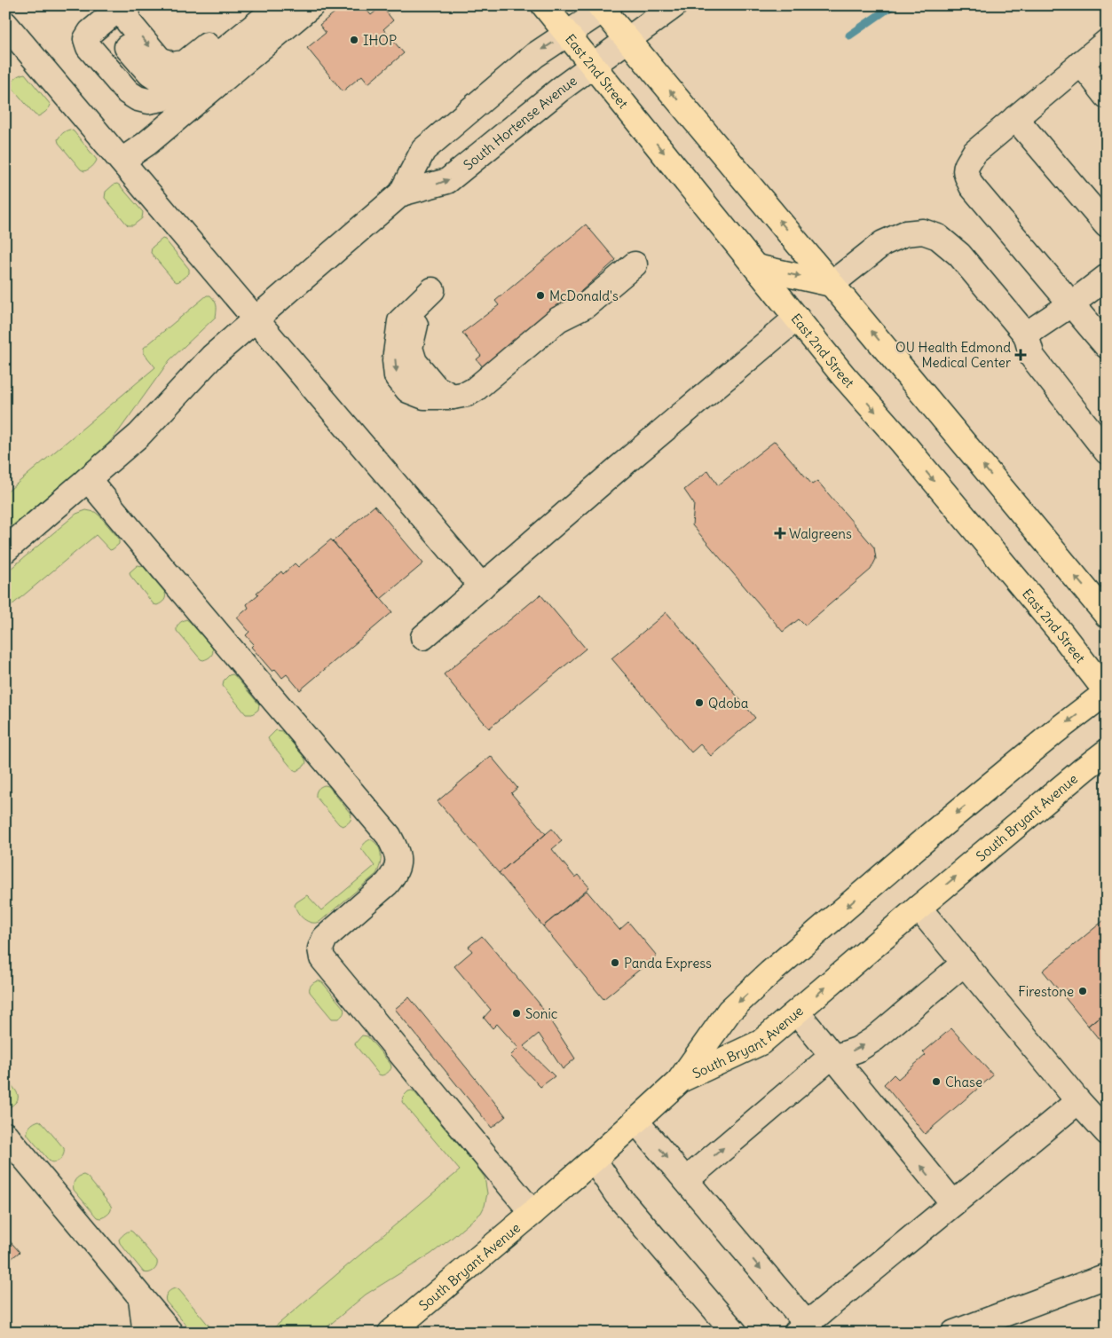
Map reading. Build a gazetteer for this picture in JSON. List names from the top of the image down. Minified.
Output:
{"streets":{"main road":["East 2nd Street","South Bryant Avenue"],"lane":["South Hortense Avenue"]},"crossings":[["East 2nd Street","South Hortense Avenue"]],"places":{"other":["IHOP","McDonald's","Qdoba","Panda Express","Firestone","Sonic","Chase"],"health":["OU Health Edmond Medical Center","Walgreens"]}}
